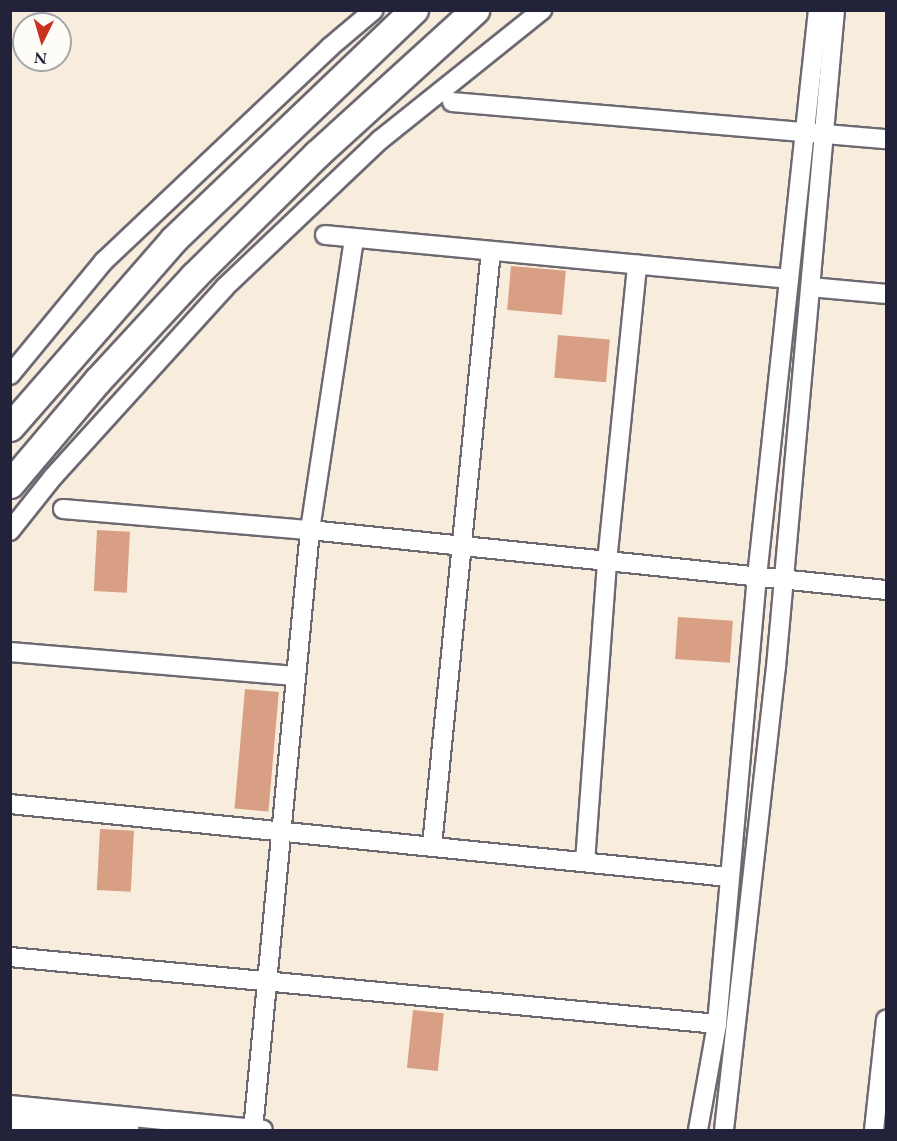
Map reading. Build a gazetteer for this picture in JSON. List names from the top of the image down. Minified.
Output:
{"north":"bottom"}
